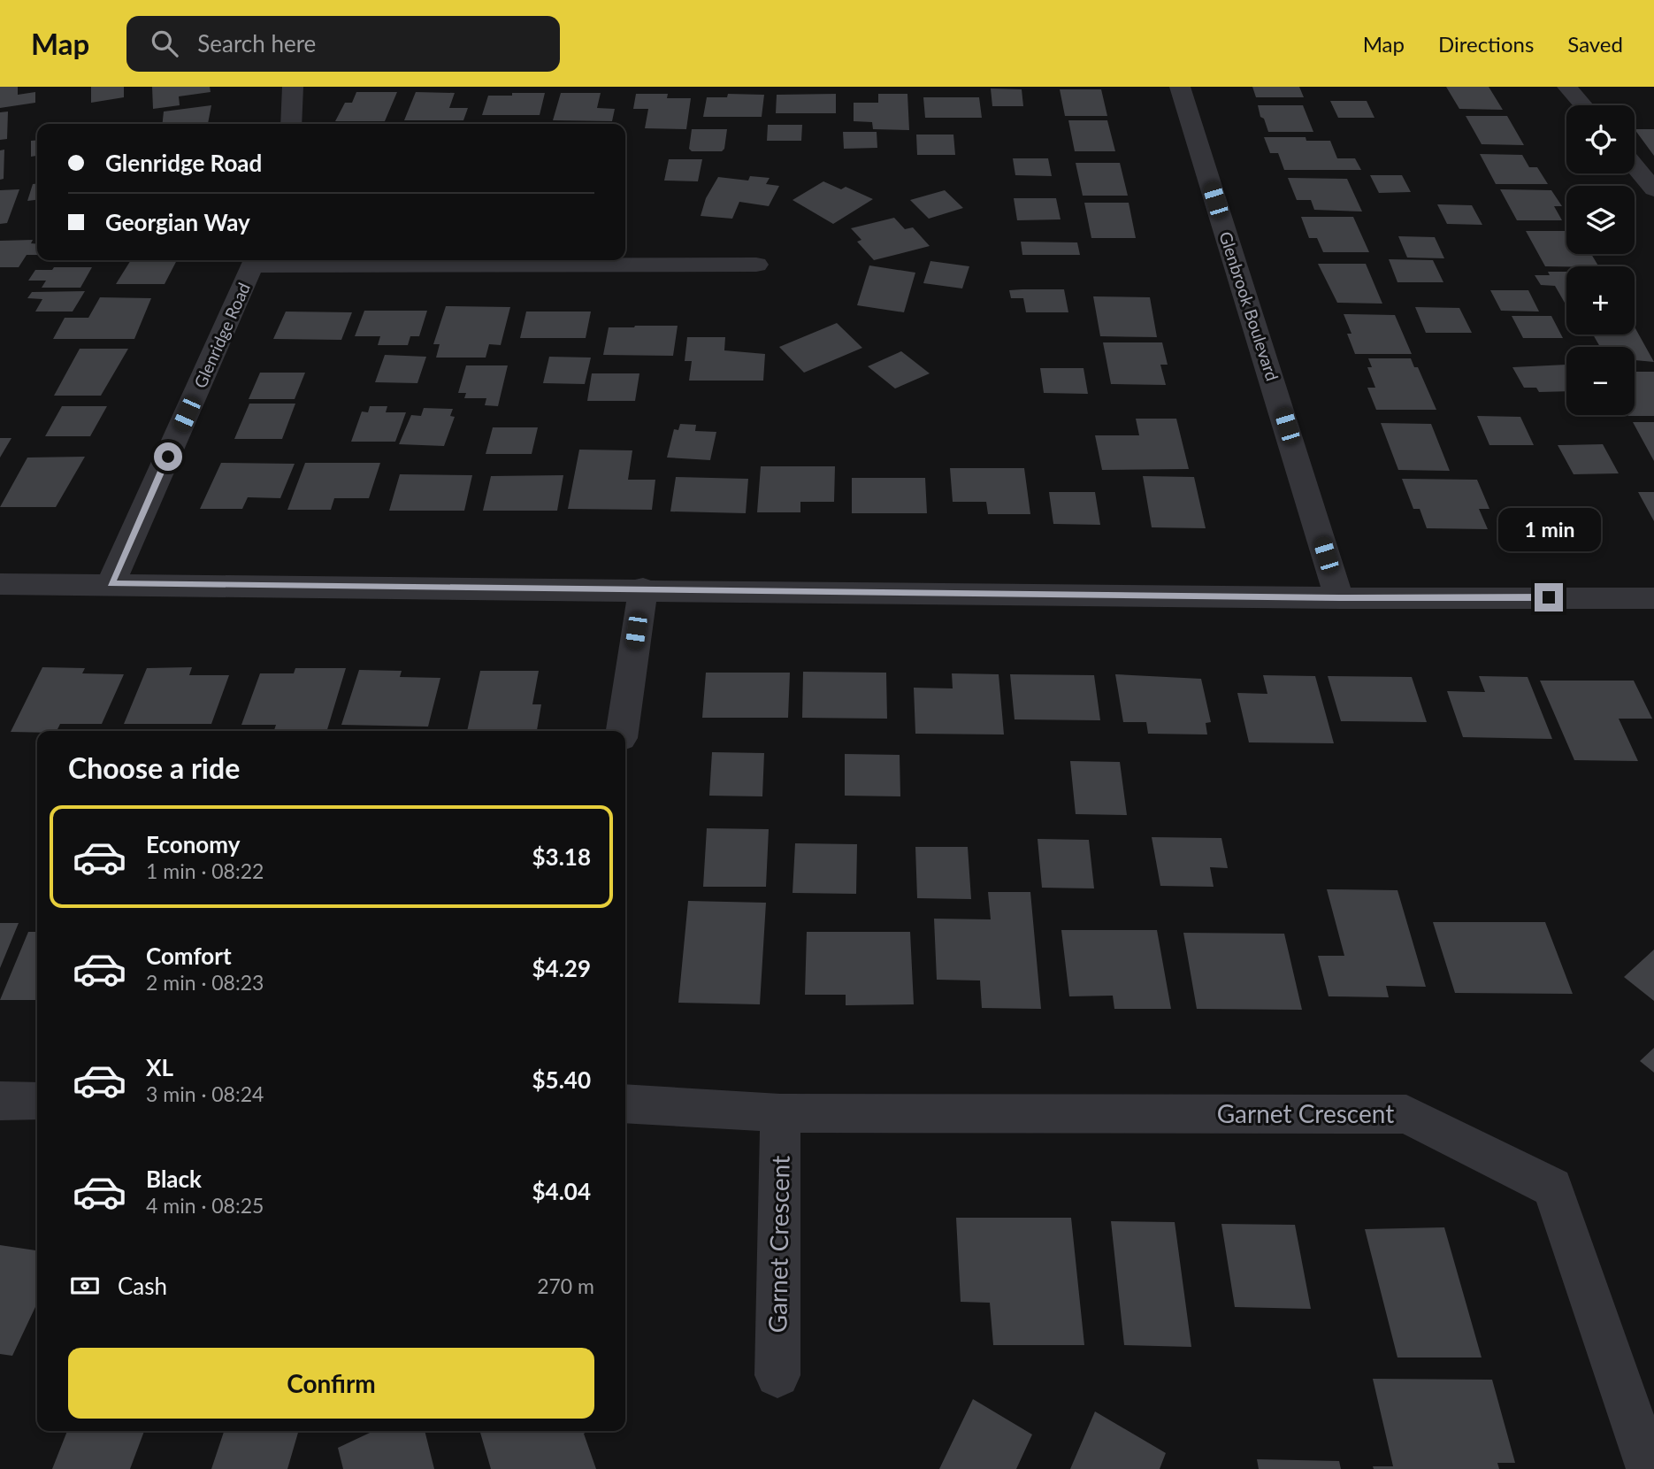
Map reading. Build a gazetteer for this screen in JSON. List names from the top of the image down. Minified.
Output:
{"streets":{"street":["Glenbrook Boulevard","Glenridge Road","Garnet Crescent"]},"page":{"header":"Map","search":"Search here","nav":["Map","Directions","Saved"],"map_buttons":["+","−"],"banner":["Glenridge Road","Georgian Way"],"bubble":"1 min","heading":"Choose a ride","list":[{"name":"Economy","note":"1 min · 08:22","value":"$3.18"},{"name":"Comfort","note":"2 min · 08:23","value":"$4.29"},{"name":"XL","note":"3 min · 08:24","value":"$5.40"},{"name":"Black","note":"4 min · 08:25","value":"$4.04"}],"pay":["Cash","270 m"],"buttons":"Confirm"}}
